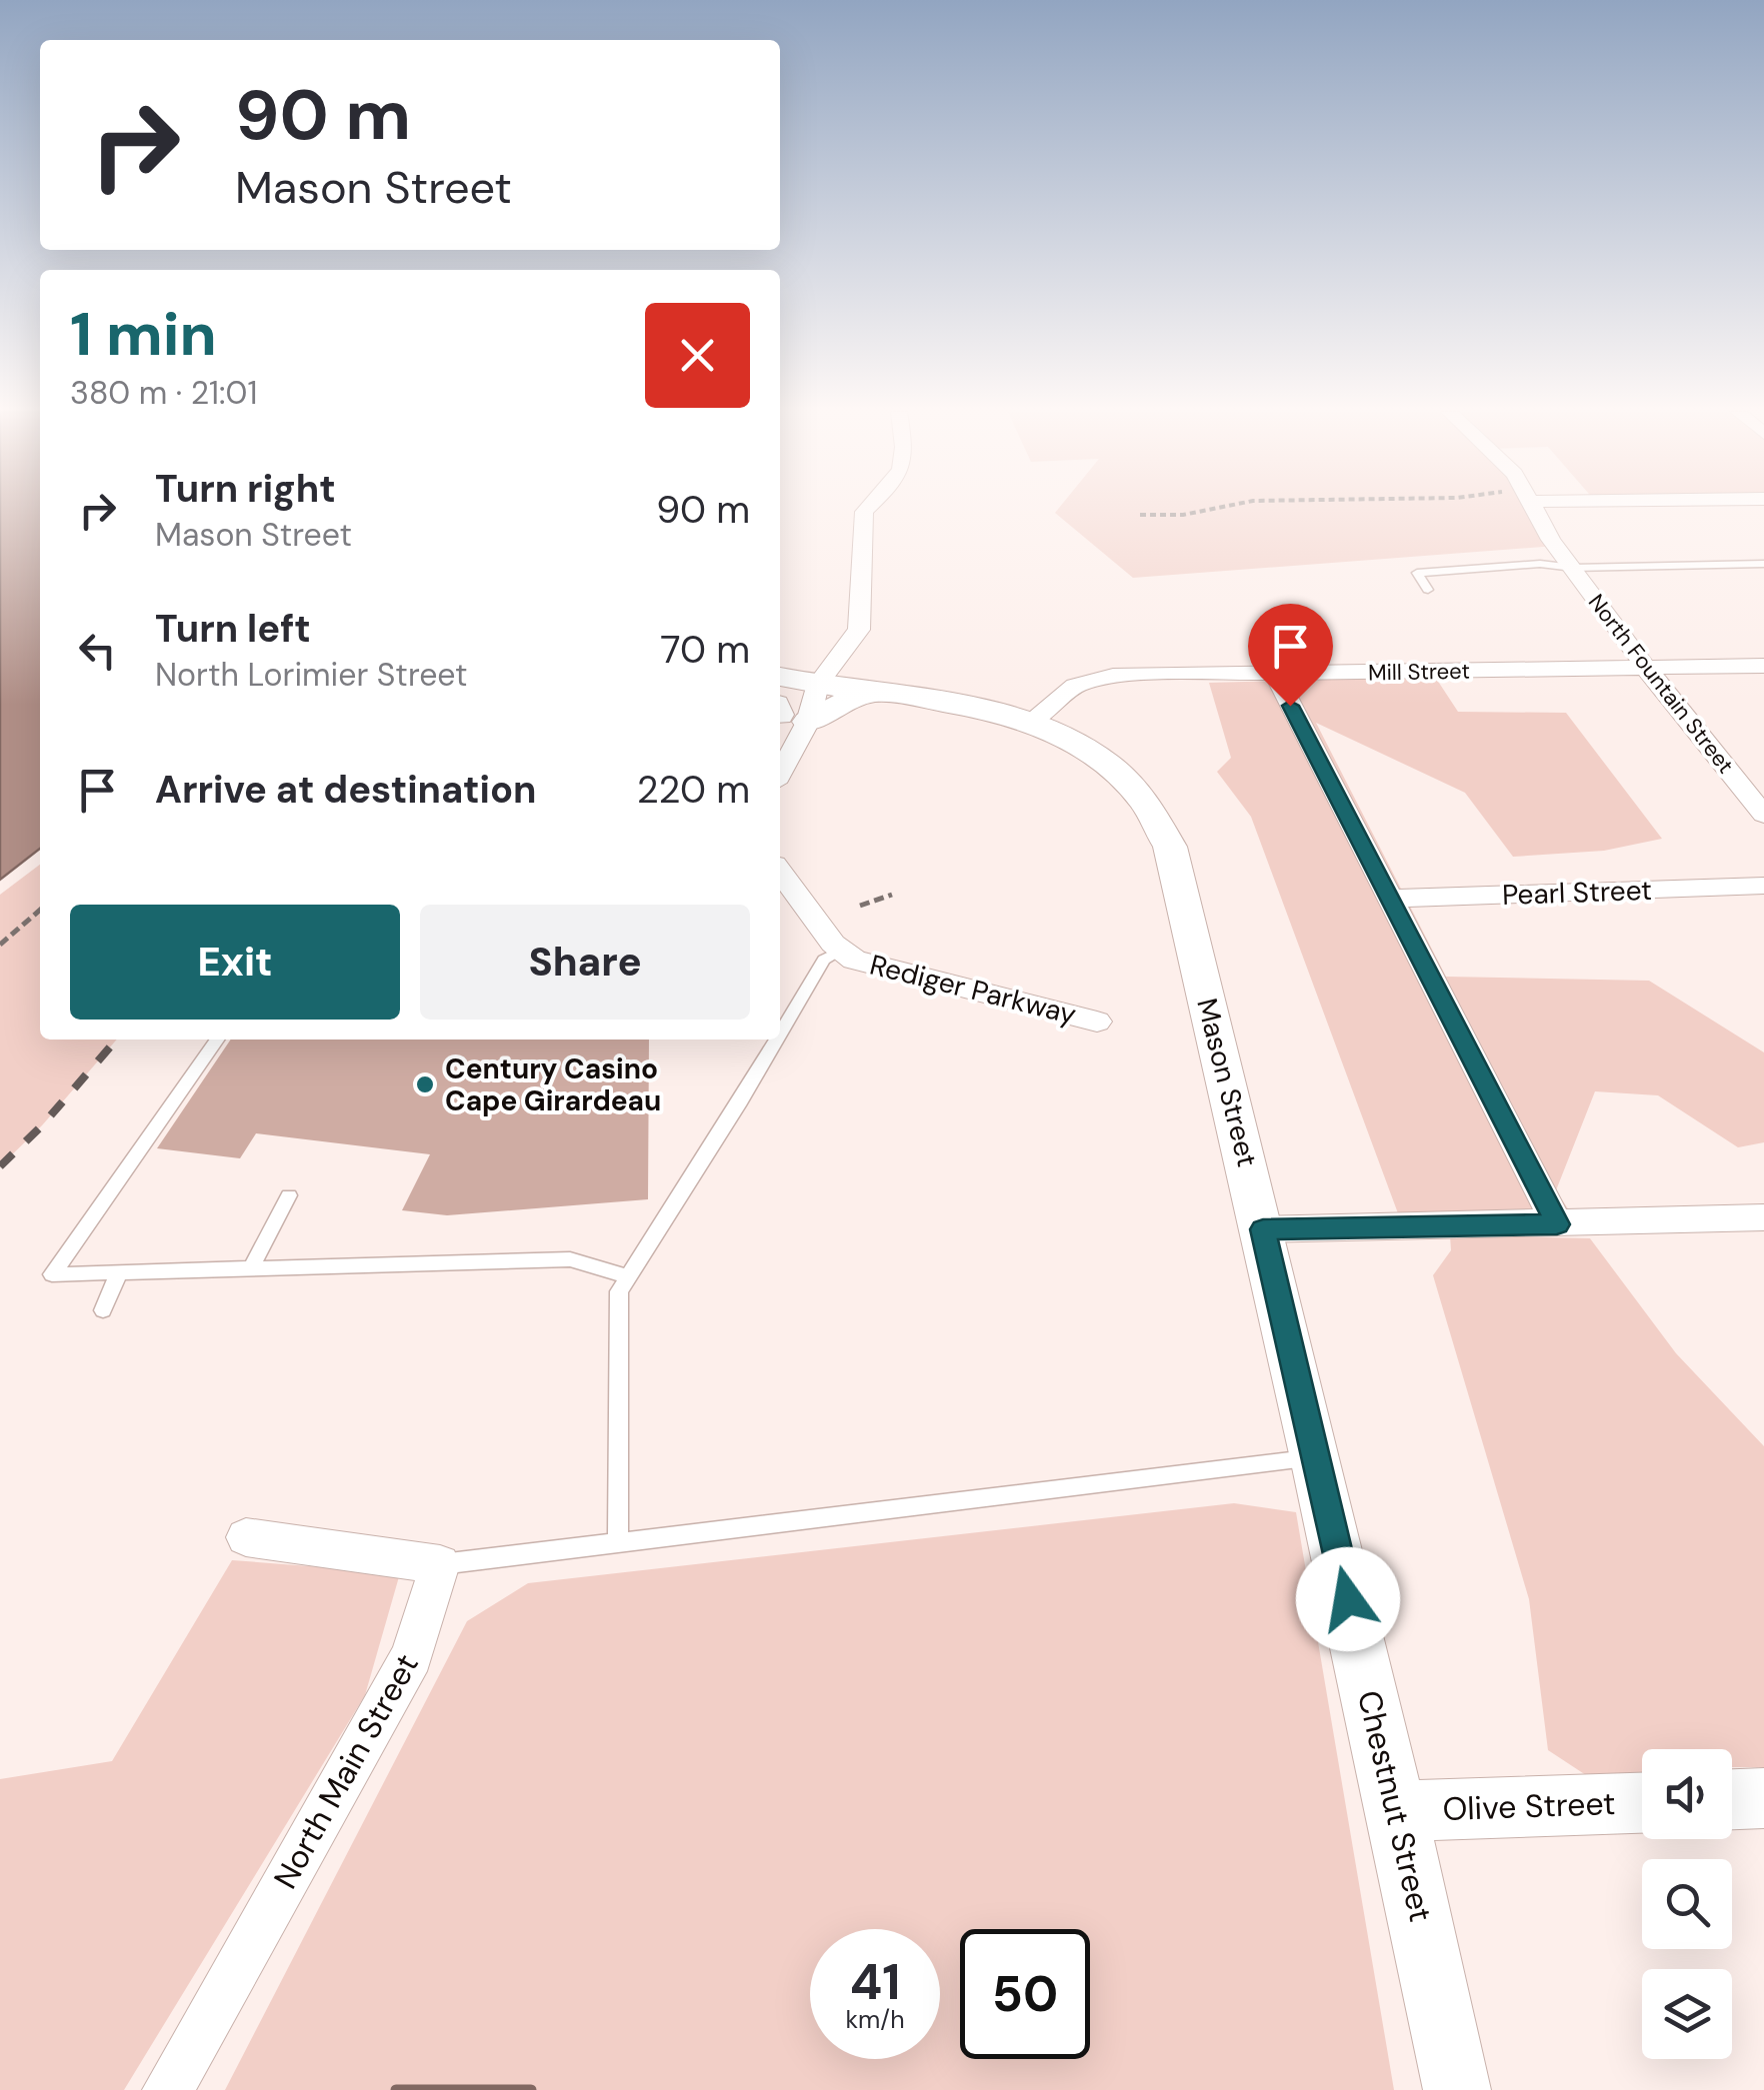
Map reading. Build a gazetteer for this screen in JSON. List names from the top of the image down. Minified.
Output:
{"streets":{"main road":["Mason Street","Chestnut Street","Olive Street"],"street":["Mill Street","North Fountain Street","Pearl Street","Rediger Parkway","North Main Street"]},"crossings":[["Mill Street","North Fountain Street"],["Mill Street","Mason Street"],["Mason Street","Chestnut Street"],["Chestnut Street","Olive Street"]],"places":["Century Casino Cape Girardeau"],"page":{"turn":["90 m","Mason Street"],"heading":["1 min","380 m · 21:01"],"list":[{"name":"Turn right","note":"Mason Street","value":"90 m"},{"name":"Turn left","note":"North Lorimier Street","value":"70 m"},{"name":"Arrive at destination","value":"220 m"}],"buttons":["Exit","Share"],"speed":"41 km/h","limit":"50"}}
